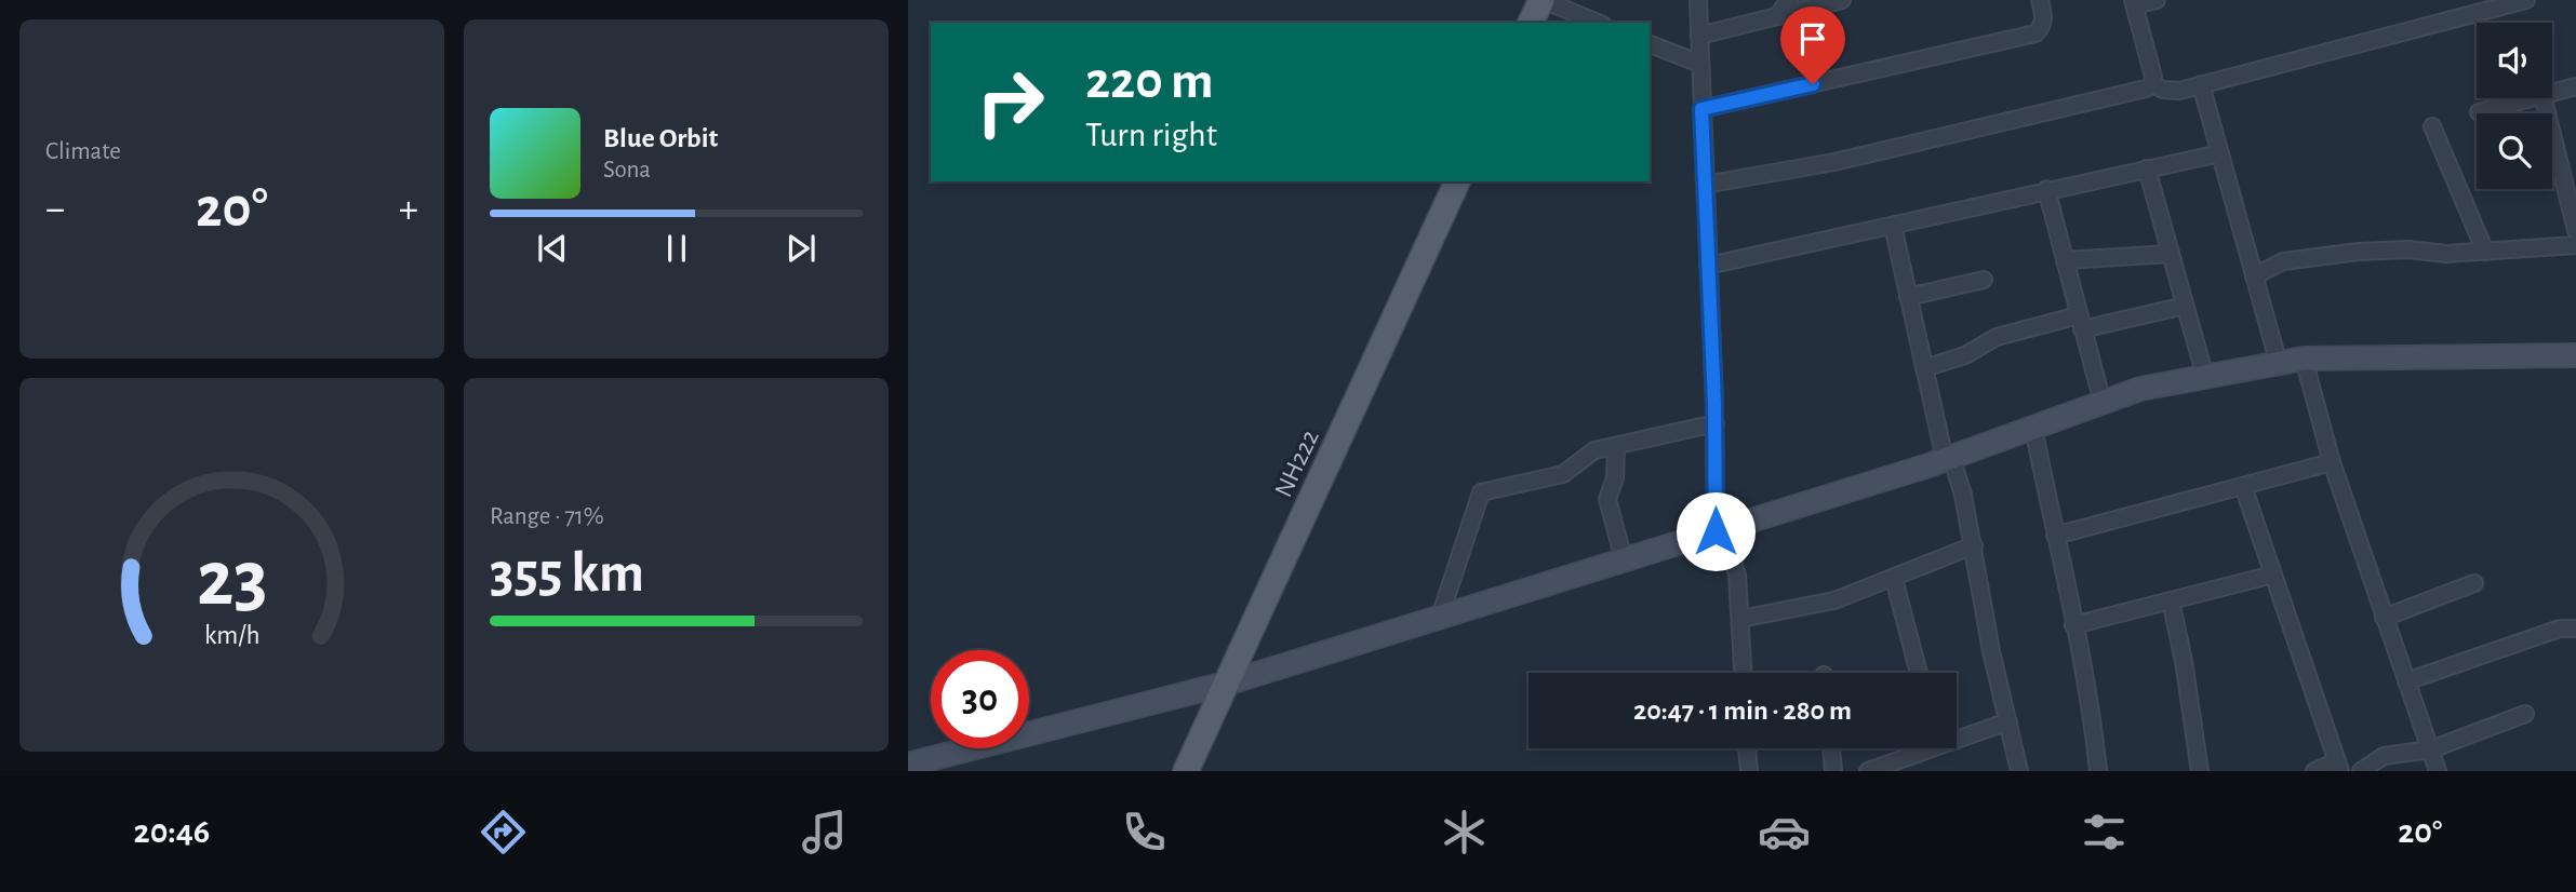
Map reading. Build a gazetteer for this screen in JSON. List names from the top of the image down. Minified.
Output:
{"streets":{"main road":["NH222"]},"page":{"tile":["Climate",["Range · 71%","355 km"]],"turn":["220 m","Turn right"],"song":["Blue Orbit","Sona"],"heat":["−","20°","+"],"limit":"30","trip":"20:47 · 1 min · 280 m","tabs":["20:46","20°"],"gauge":["23","km/h"]}}
